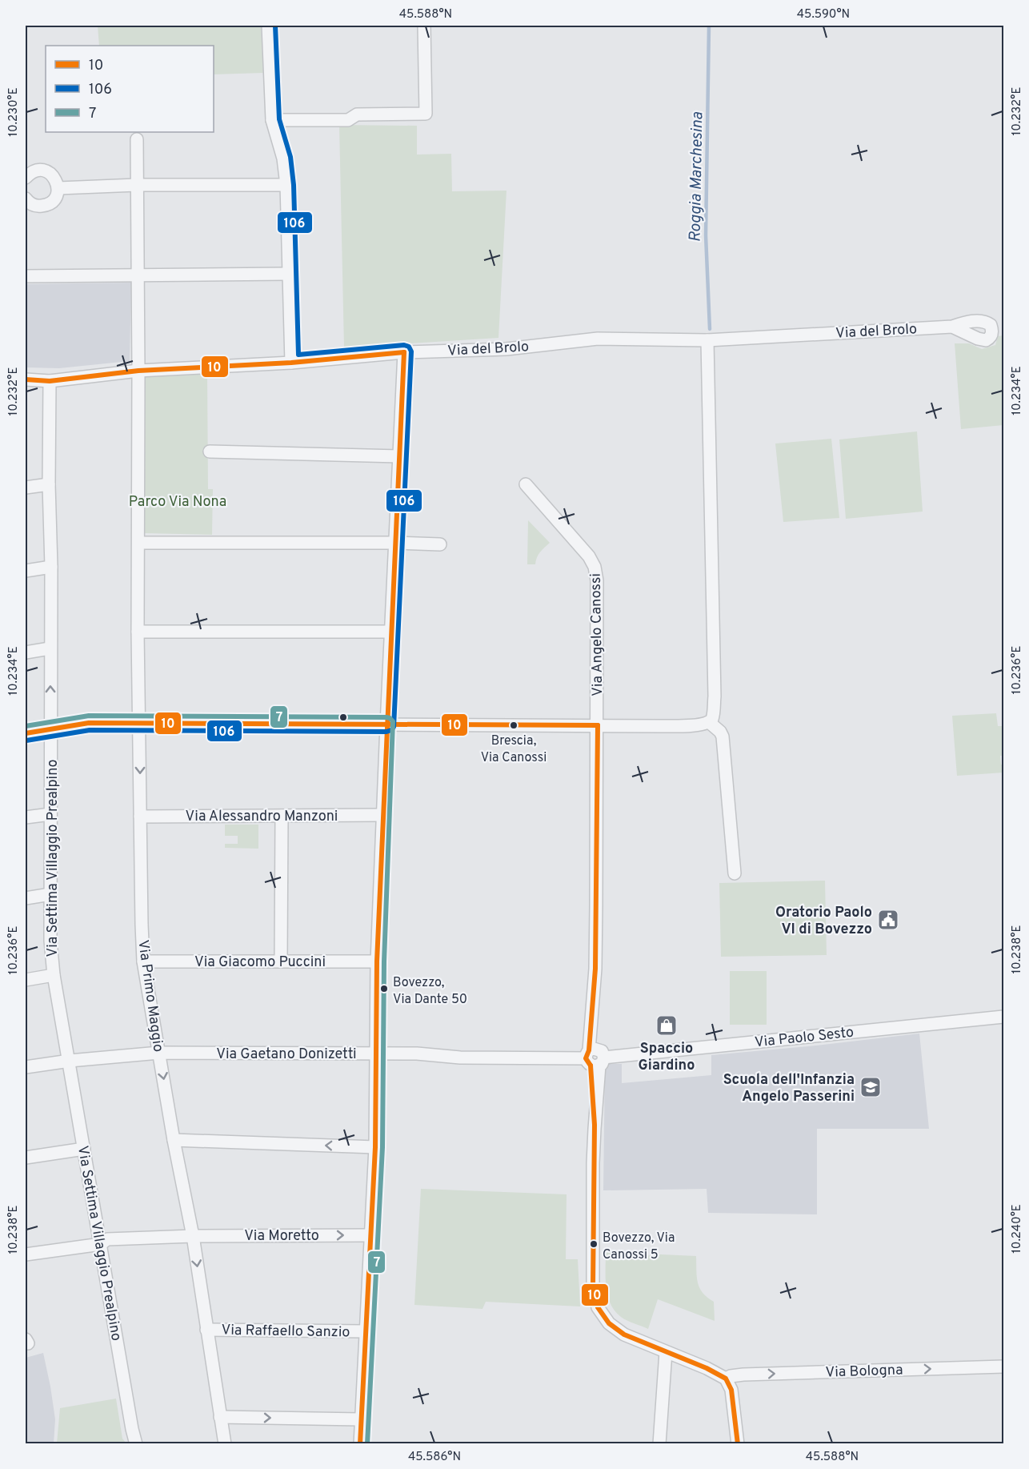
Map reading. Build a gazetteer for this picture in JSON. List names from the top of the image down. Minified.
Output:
{"streets":{"street":["Via del Brolo","Via Angelo Canossi","Via Alessandro Manzoni","Via Settima Villaggio Prealpino","Via Giacomo Puccini","Via Primo Maggio","Via Paolo Sesto","Via Gaetano Donizetti","Via Moretto","Via Raffaello Sanzio","Via Bologna"]},"crossings":[["Via del Brolo","Via Settima Villaggio Prealpino"],["Via del Brolo","Via Primo Maggio"],["Via Angelo Canossi","Via Paolo Sesto"],["Via Angelo Canossi","Via Gaetano Donizetti"],["Via Angelo Canossi","Via Bologna"],["Via Alessandro Manzoni","Via Primo Maggio"],["Via Settima Villaggio Prealpino","Via Gaetano Donizetti"],["Via Giacomo Puccini","Via Primo Maggio"],["Via Primo Maggio","Via Gaetano Donizetti"],["Via Primo Maggio","Via Moretto"],["Via Primo Maggio","Via Raffaello Sanzio"],["Via Paolo Sesto","Via Gaetano Donizetti"]],"one_way":["Via Bologna"],"water":["Roggia Marchesina"],"parks":["Parco Via Nona"],"places":{"other":["Brescia, Via Canossi","Bovezzo, Via Dante 50","Bovezzo, Via Canossi 5"],"public building":["Oratorio Paolo VI di Bovezzo"],"shop":["Spaccio Giardino"],"school or university":["Scuola dell'Infanzia Angelo Passerini"]},"lines":["transit line 106","transit line 10","transit line 7"],"legend":["10","106","7"],"coordinates":["45.588°N","45.590°N","10.232°E","10.230°E","10.234°E","10.236°E","10.238°E","10.240°E","45.586°N"]}
